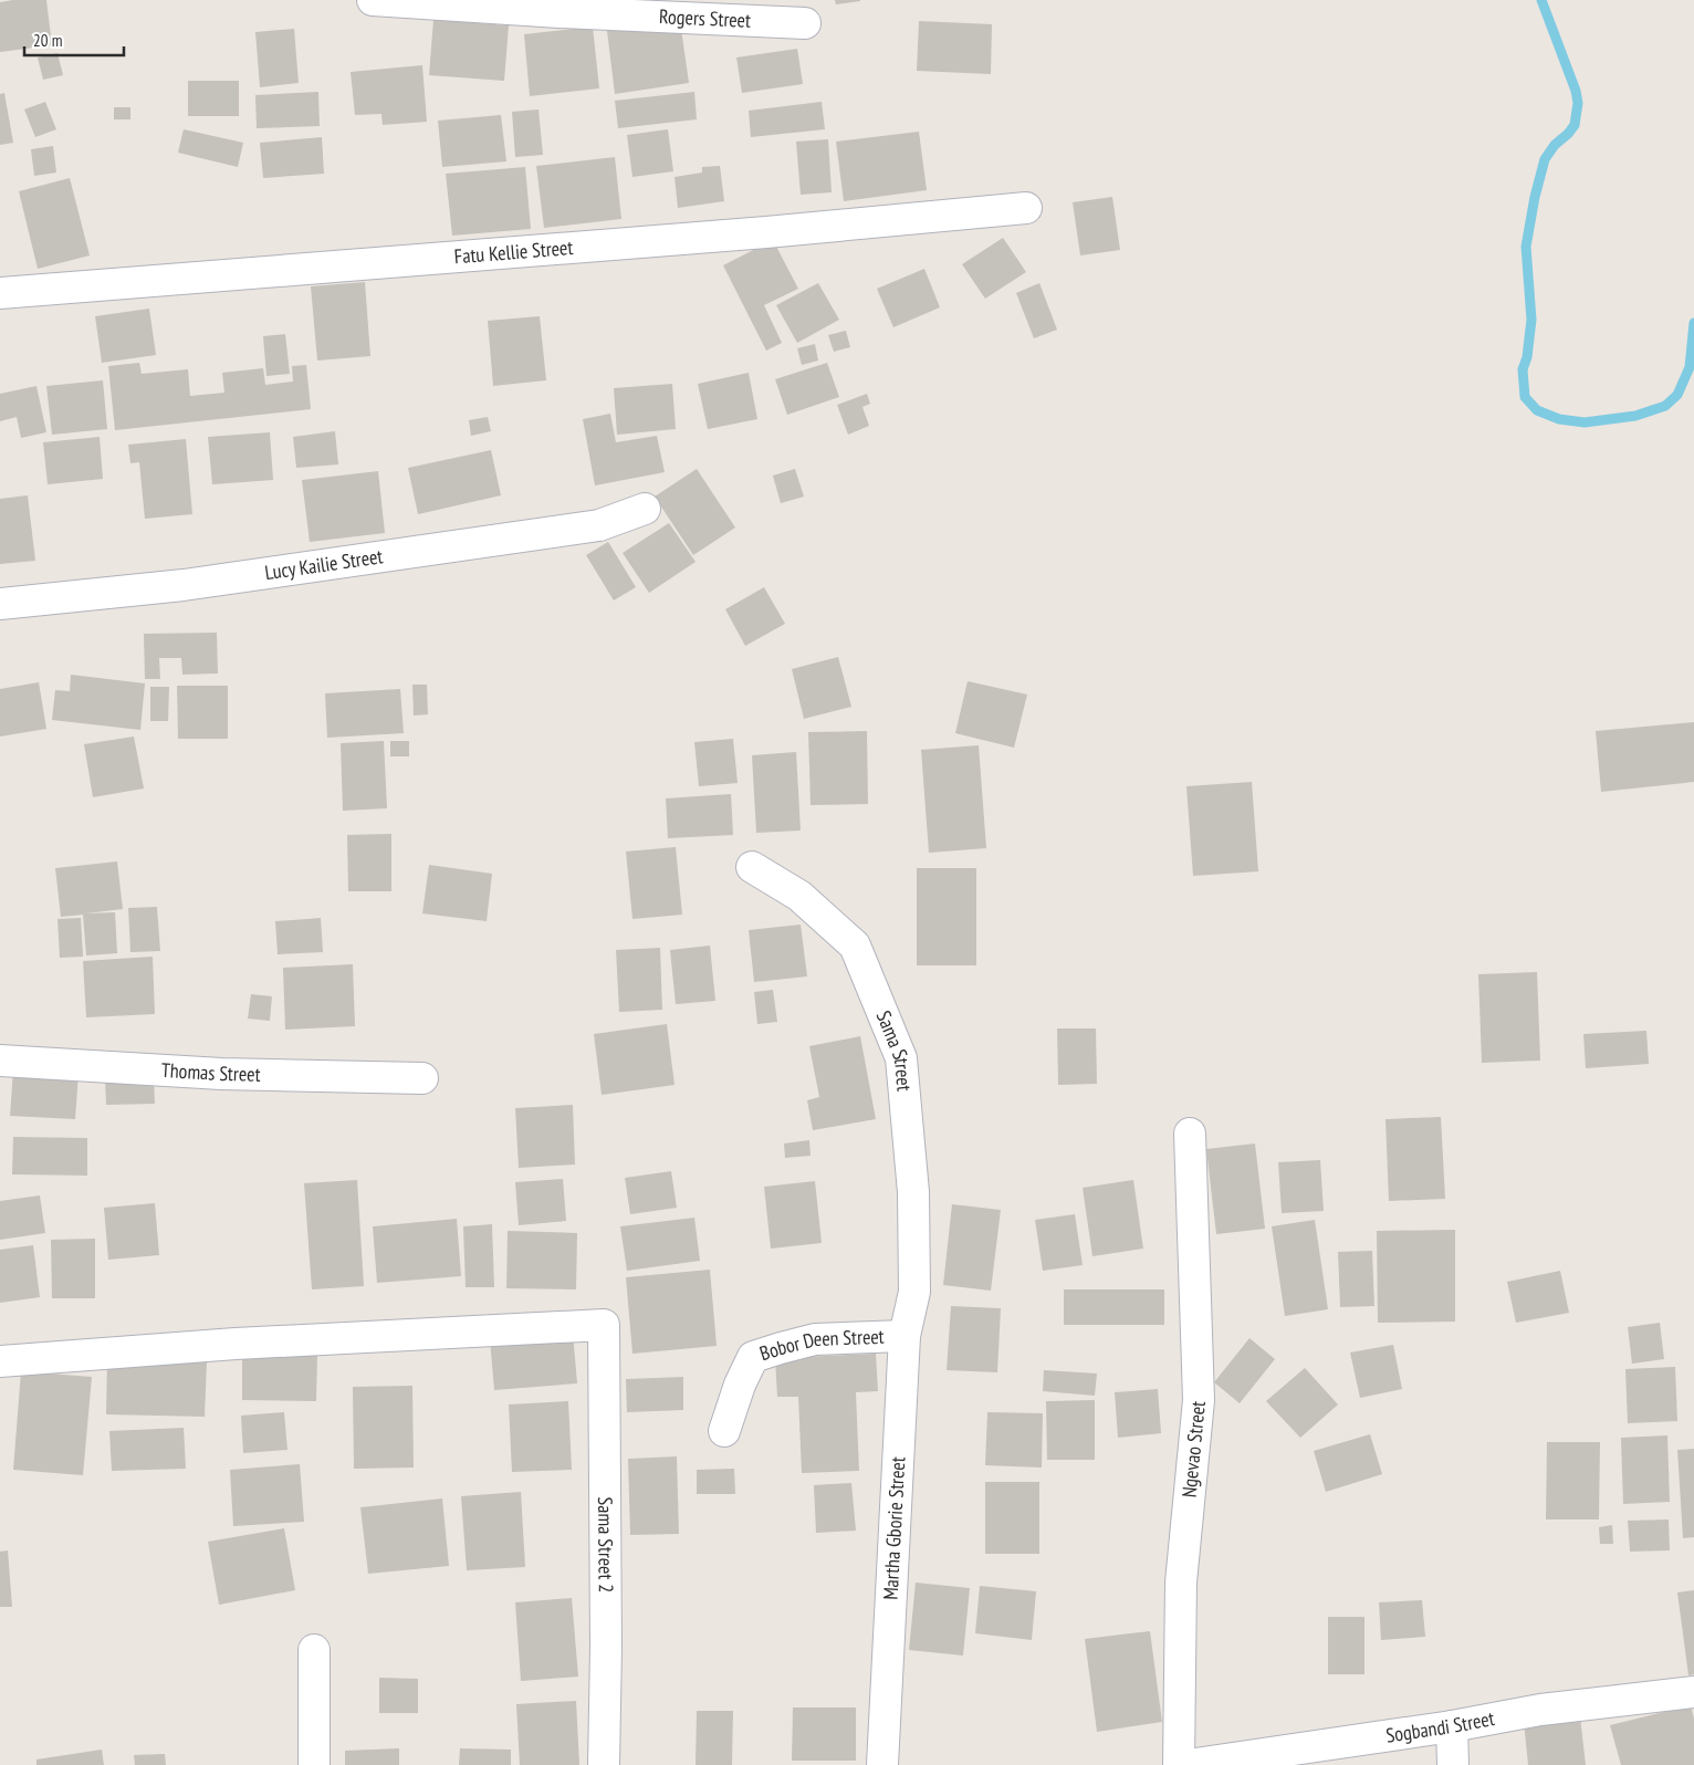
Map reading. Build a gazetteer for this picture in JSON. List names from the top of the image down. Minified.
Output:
{"streets":{"street":["Rogers Street","Fatu Kellie Street","Lucy Kailie Street","Sama Street","Thomas Street","Bobor Deen Street","Ngevao Street","Martha Gborie Street","Sama Street 2","Sogbandi Street"]},"crossings":[["Sama Street","Martha Gborie Street"],["Bobor Deen Street","Martha Gborie Street"]],"scale_bar":"20 m"}
